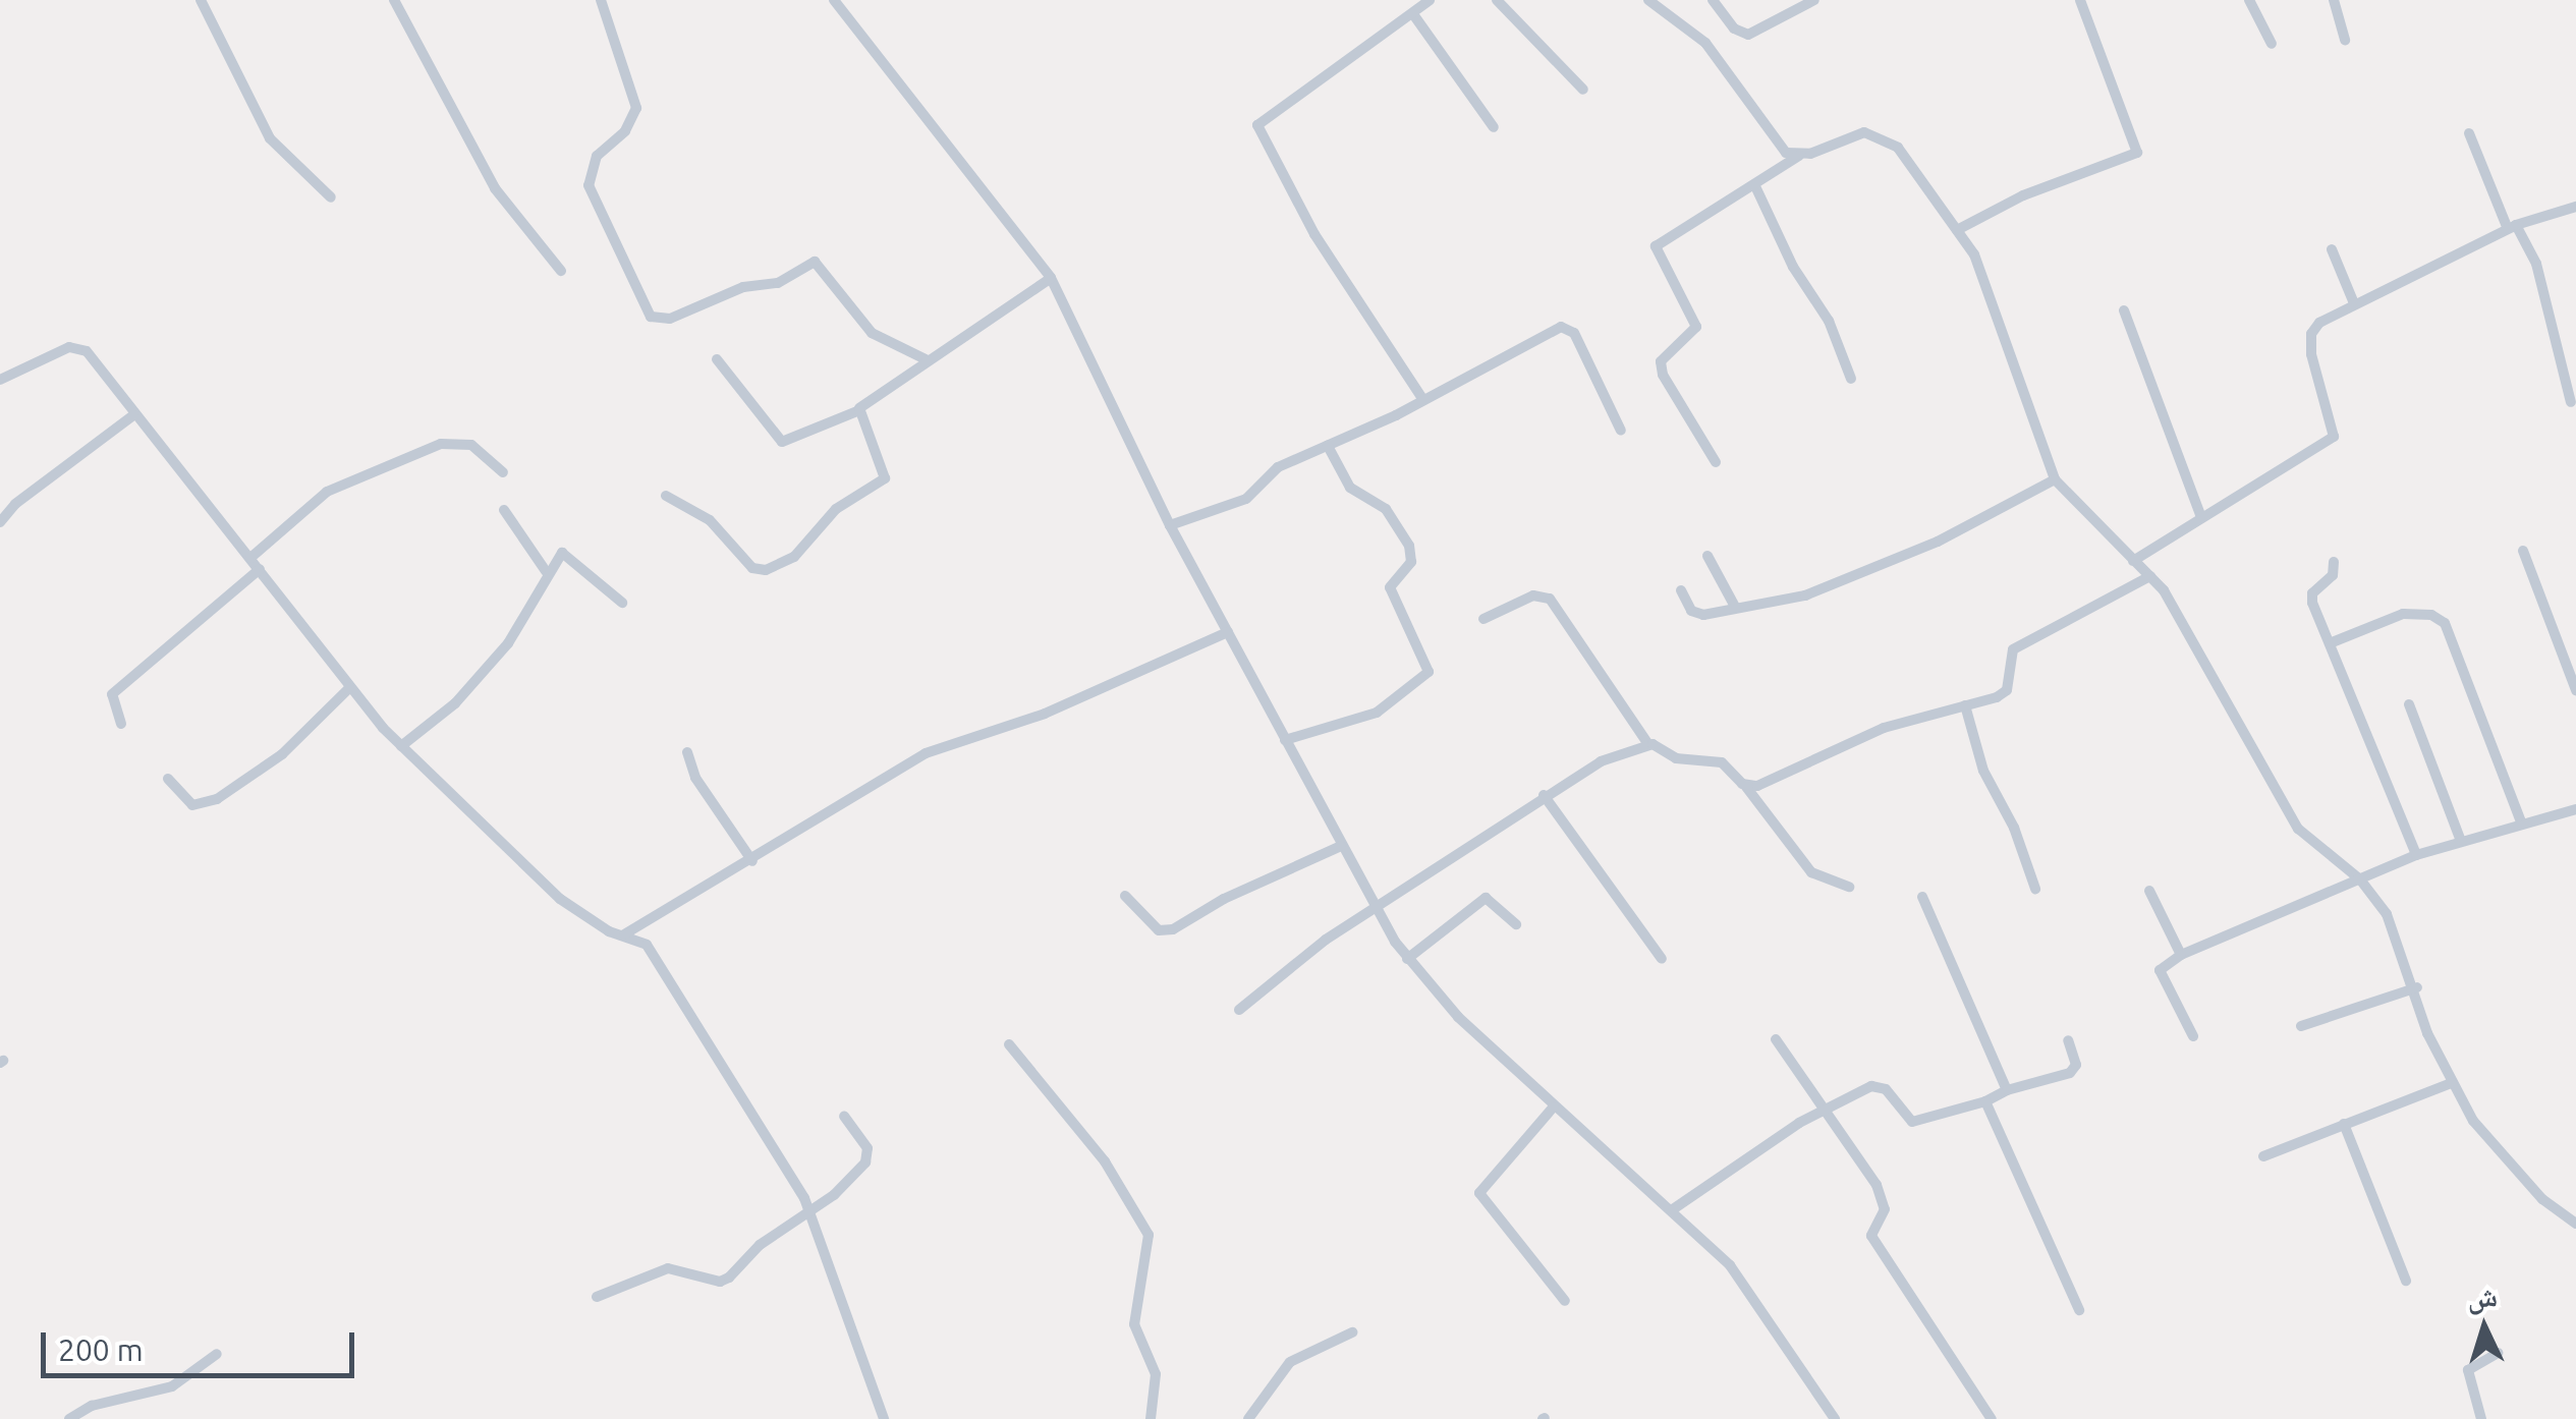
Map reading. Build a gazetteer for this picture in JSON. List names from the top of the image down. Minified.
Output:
{"scale_bar":"200 m","north":"top"}
